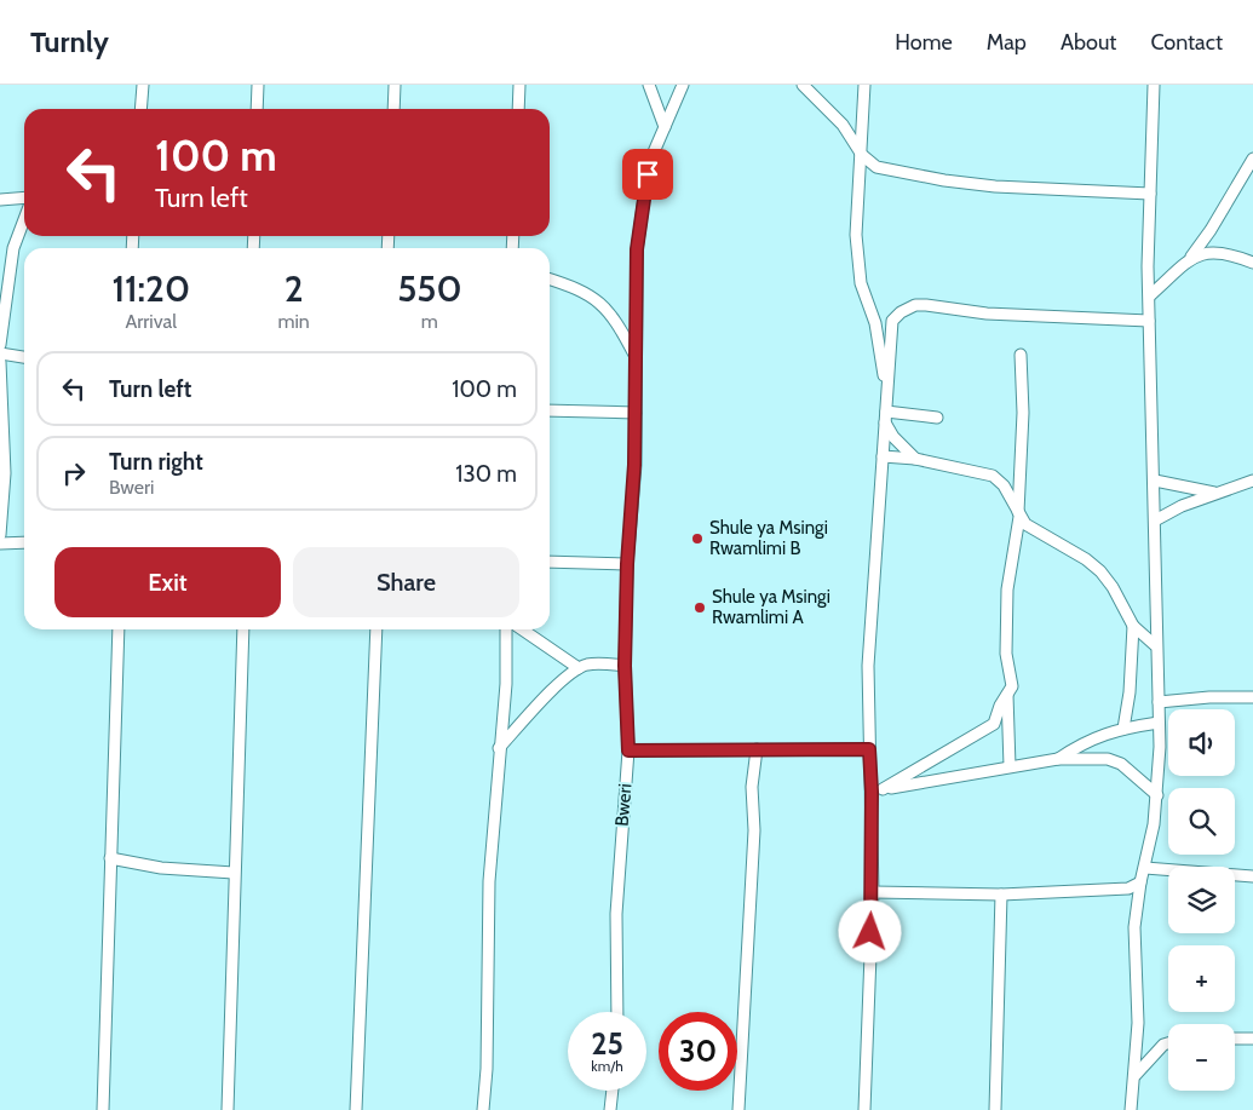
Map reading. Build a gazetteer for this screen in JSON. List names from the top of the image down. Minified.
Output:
{"streets":{"street":["Bweri"]},"places":["Shule ya Msingi Rwamlimi B","Shule ya Msingi Rwamlimi A"],"page":{"header":"Turnly","nav":["Home","Map","About","Contact"],"turn":["100 m","Turn left"],"eta":["11:20","Arrival","2","min","550","m"],"list":[{"name":"Turn left","value":"100 m"},{"name":"Turn right","note":"Bweri","value":"130 m"}],"buttons":["Exit","Share"],"map_buttons":["+","−"],"speed":"25 km/h","limit":"30"}}
